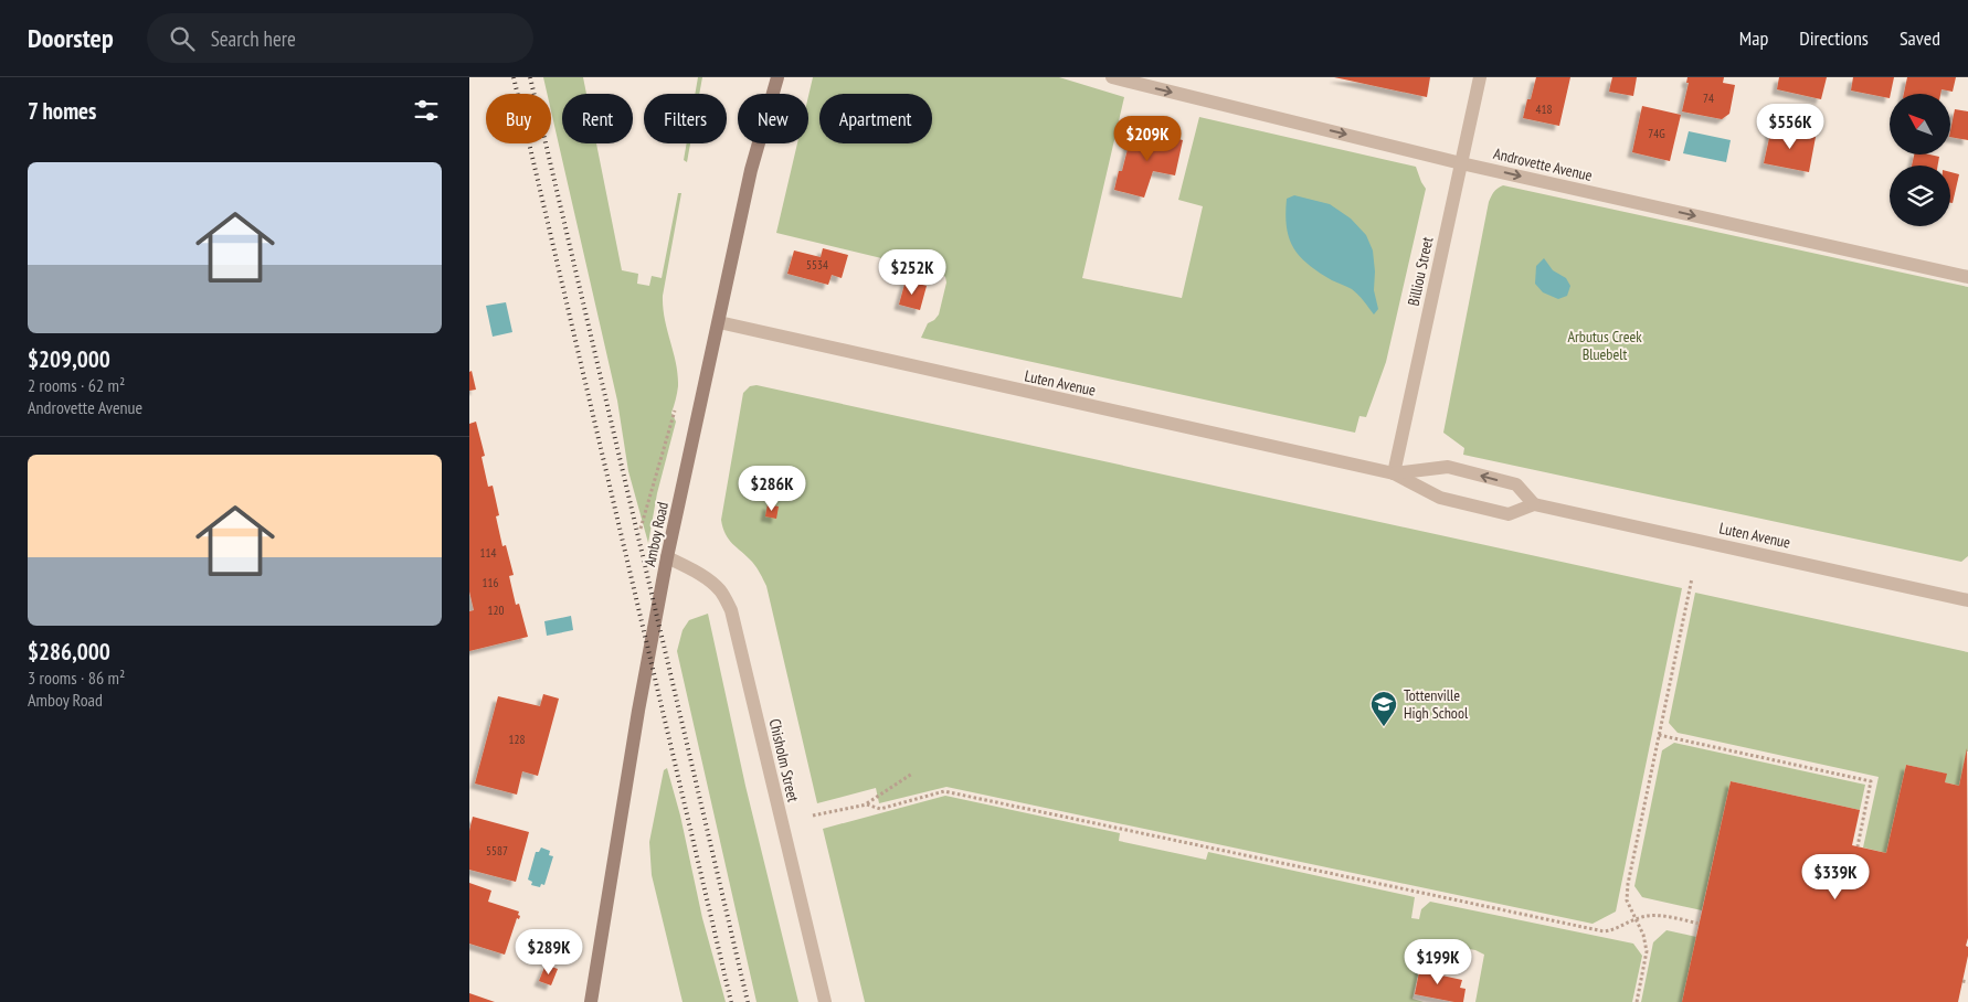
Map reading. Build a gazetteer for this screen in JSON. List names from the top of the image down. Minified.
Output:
{"streets":{"main road":["Amboy Road"],"street":["Androvette Avenue","Billiou Street","Luten Avenue","Chisholm Street"]},"crossings":[["Androvette Avenue","Billiou Street"],["Billiou Street","Luten Avenue"],["Luten Avenue","Amboy Road"],["Amboy Road","Chisholm Street"]],"one_way":["Androvette Avenue"],"parks":["Arbutus Creek Bluebelt"],"places":{"school or university":["Tottenville High School"]},"house_numbers":["74","418","74G","5534","114","116","120","128","5587"],"north":"top left","page":{"header":"Doorstep","search":"Search here","nav":["Map","Directions","Saved"],"heading":"7 homes","chip":["Buy","Rent","Filters","New","Apartment"],"price":["$556K","$209K","$252K","$286K","$339K","$289K","$199K"],"list":[{"name":"$209,000","note":"2 rooms · 62 m² · Androvette Avenue"},{"name":"$286,000","note":"3 rooms · 86 m² · Amboy Road"}]}}
